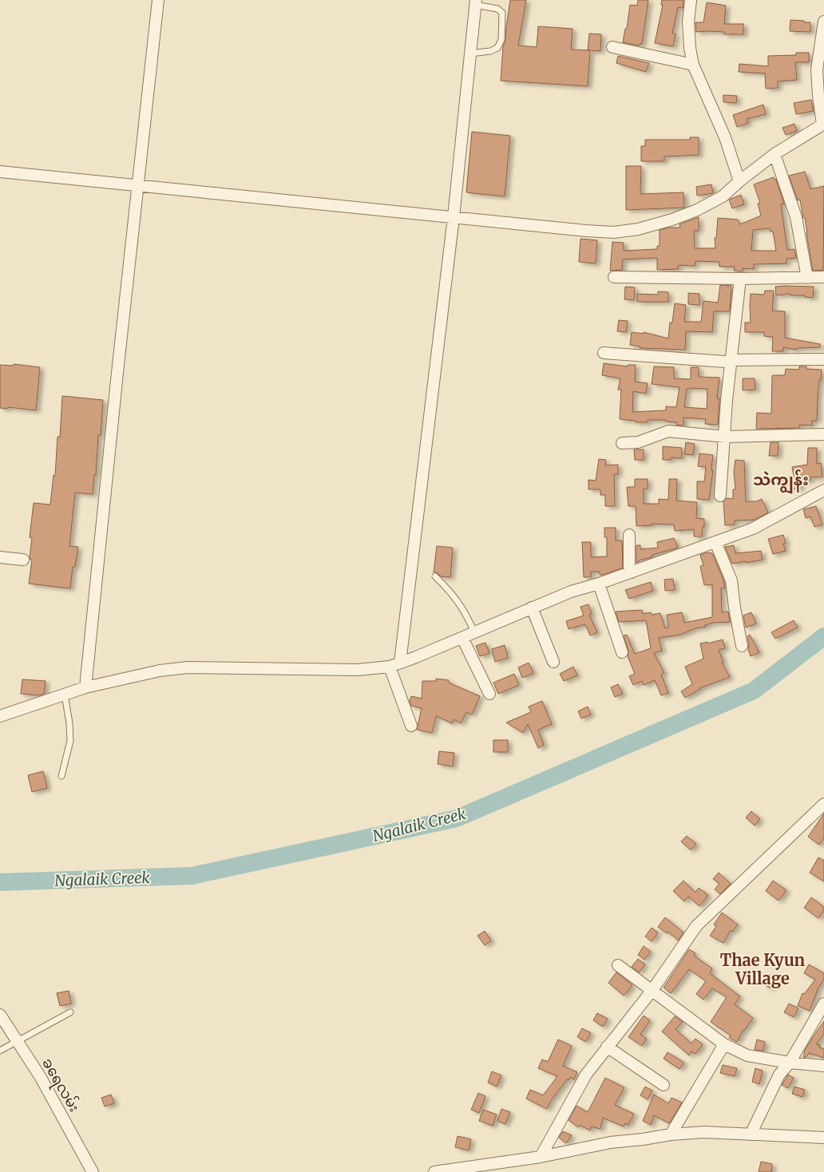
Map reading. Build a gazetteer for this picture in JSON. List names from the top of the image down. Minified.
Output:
{"streets":{"street":["ခရေလမ်း"]},"districts":["သဲကျွန်း","Thae Kyun Village"],"water":["Ngalaik Creek"]}
